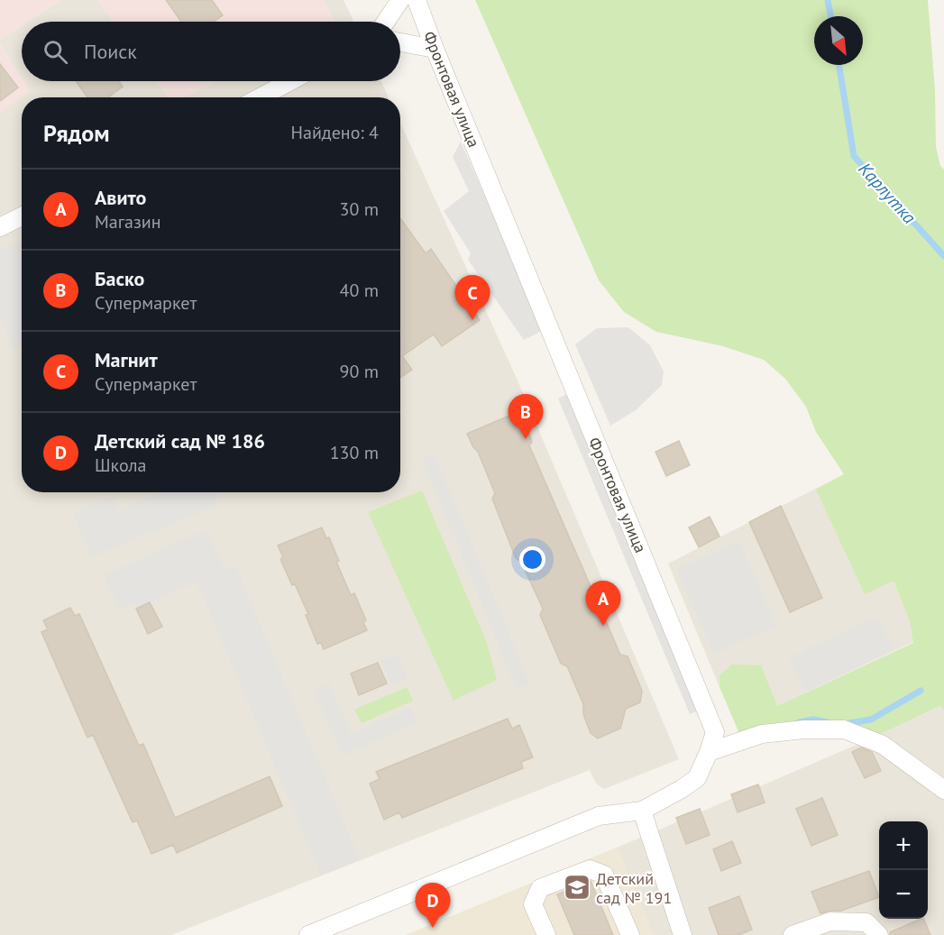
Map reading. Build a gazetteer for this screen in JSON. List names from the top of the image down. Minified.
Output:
{"streets":{"street":["Фронтовая улица"]},"water":["Карлутка"],"places":{"school or university":["Детский сад № 191"]},"north":"bottom right","page":{"search":"Поиск","heading":["Рядом","Найдено: 4"],"list":[{"mark":"A","name":"Авито","note":"Магазин","value":"30 m"},{"mark":"B","name":"Баско","note":"Супермаркет","value":"40 m"},{"mark":"C","name":"Магнит","note":"Супермаркет","value":"90 m"},{"mark":"D","name":"Детский сад № 186","note":"Школа","value":"130 m"}],"pins":["C","B","A","D"],"map_buttons":["+","−"]}}
